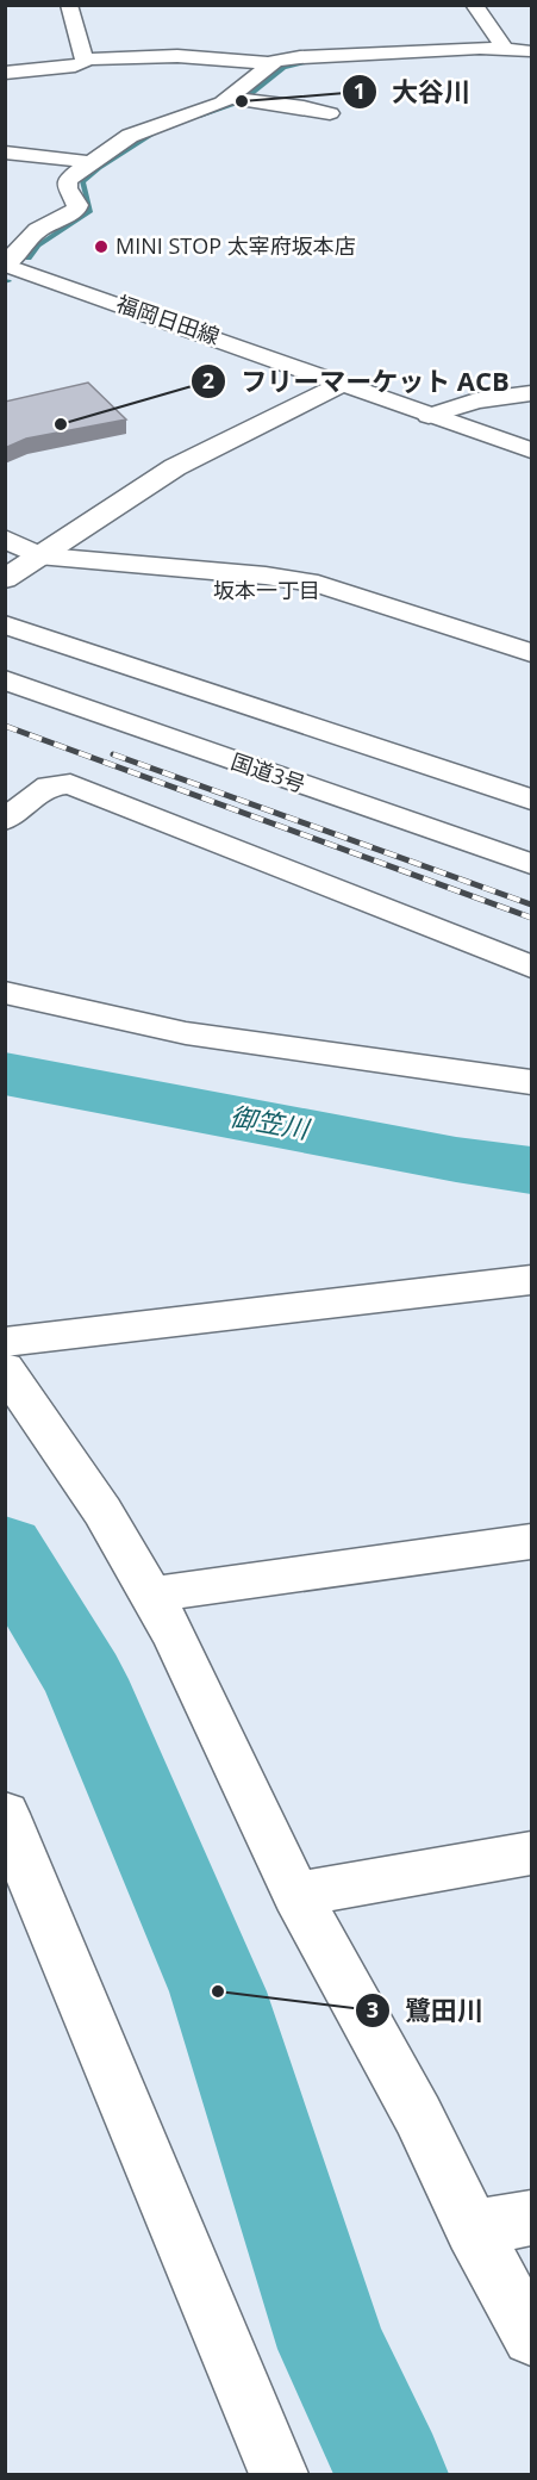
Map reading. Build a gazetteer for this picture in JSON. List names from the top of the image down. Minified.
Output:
{"streets":{"main road":["福岡日田線","国道3号"]},"districts":["坂本一丁目"],"water":["御笠川"],"places":["大谷川","MINI STOP 太宰府坂本店","フリーマーケット ACB","鷺田川"]}
